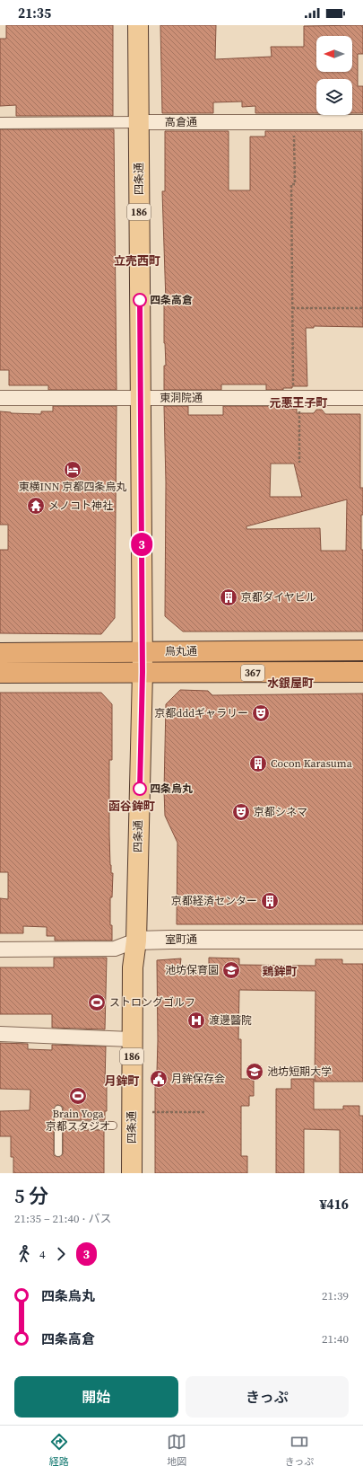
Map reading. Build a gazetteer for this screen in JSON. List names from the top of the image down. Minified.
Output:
{"streets":{"highway":["烏丸通","367"],"main road":["四条通","186"],"street":["高倉通","東洞院通","室町通"]},"crossings":[["高倉通","四条通"],["四条通","東洞院通"],["四条通","烏丸通"],["四条通","室町通"]],"districts":["立売西町","元悪王子町","水銀屋町","函谷鉾町","鶏鉾町","月鉾町"],"places":{"other":["四条高倉","四条烏丸"],"hotel":["東横INN 京都四条烏丸"],"temple":["メノコト神社"],"building":["京都ダイヤビル","Cocon Karasuma","京都経済センター"],"theatre":["京都dddギャラリー","京都シネマ"],"school or university":["池坊保育園","池坊短期大学"],"sports":["ストロングゴルフ","Brain Yoga 京都スタジオ"],"hospital":["渡邊醫院"],"public building":["月鉾保存会"]},"lines":["bus line 3"],"north":"left","page":{"status":"21:35","on_map":"3","heading":["5 分","21:35 – 21:40 · バス","¥416"],"legs":["4","3"],"list":[{"name":"四条烏丸","value":"21:39"},{"name":"四条高倉","value":"21:40"}],"buttons":["開始","きっぷ"],"tabs":["経路","地図","きっぷ"]}}
